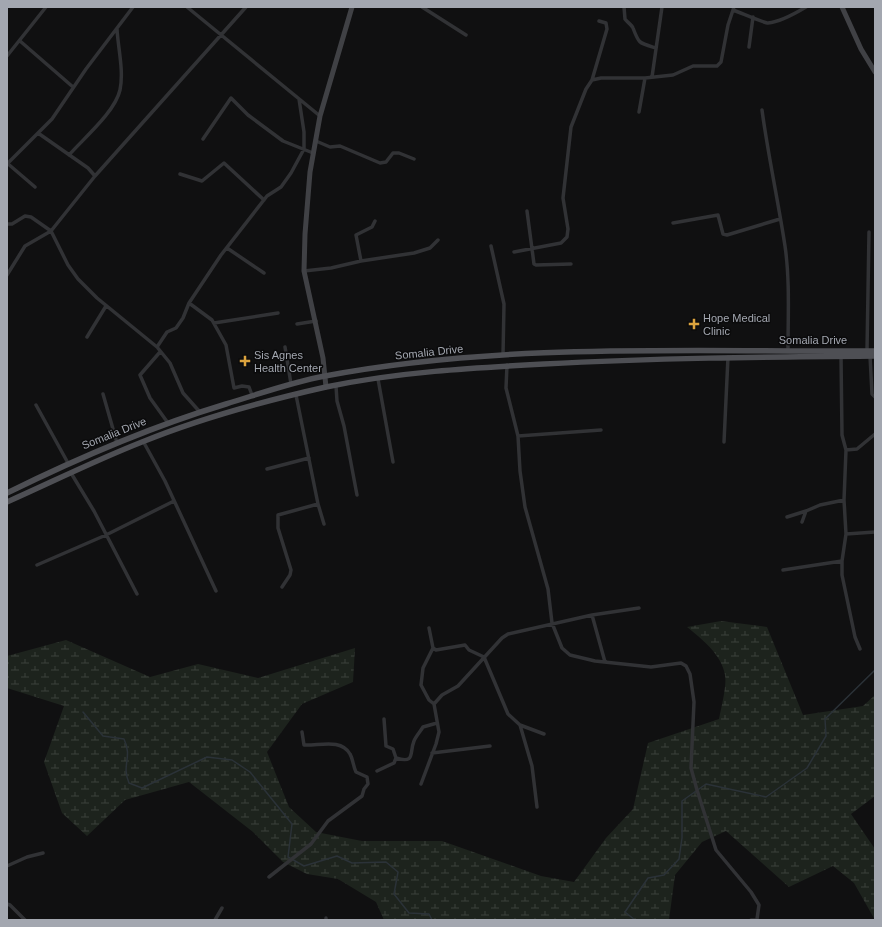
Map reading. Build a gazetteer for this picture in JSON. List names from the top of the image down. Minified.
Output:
{"streets":{"main road":["Somalia Drive"]},"places":{"health":["Hope Medical Clinic","Sis Agnes Health Center"]}}
